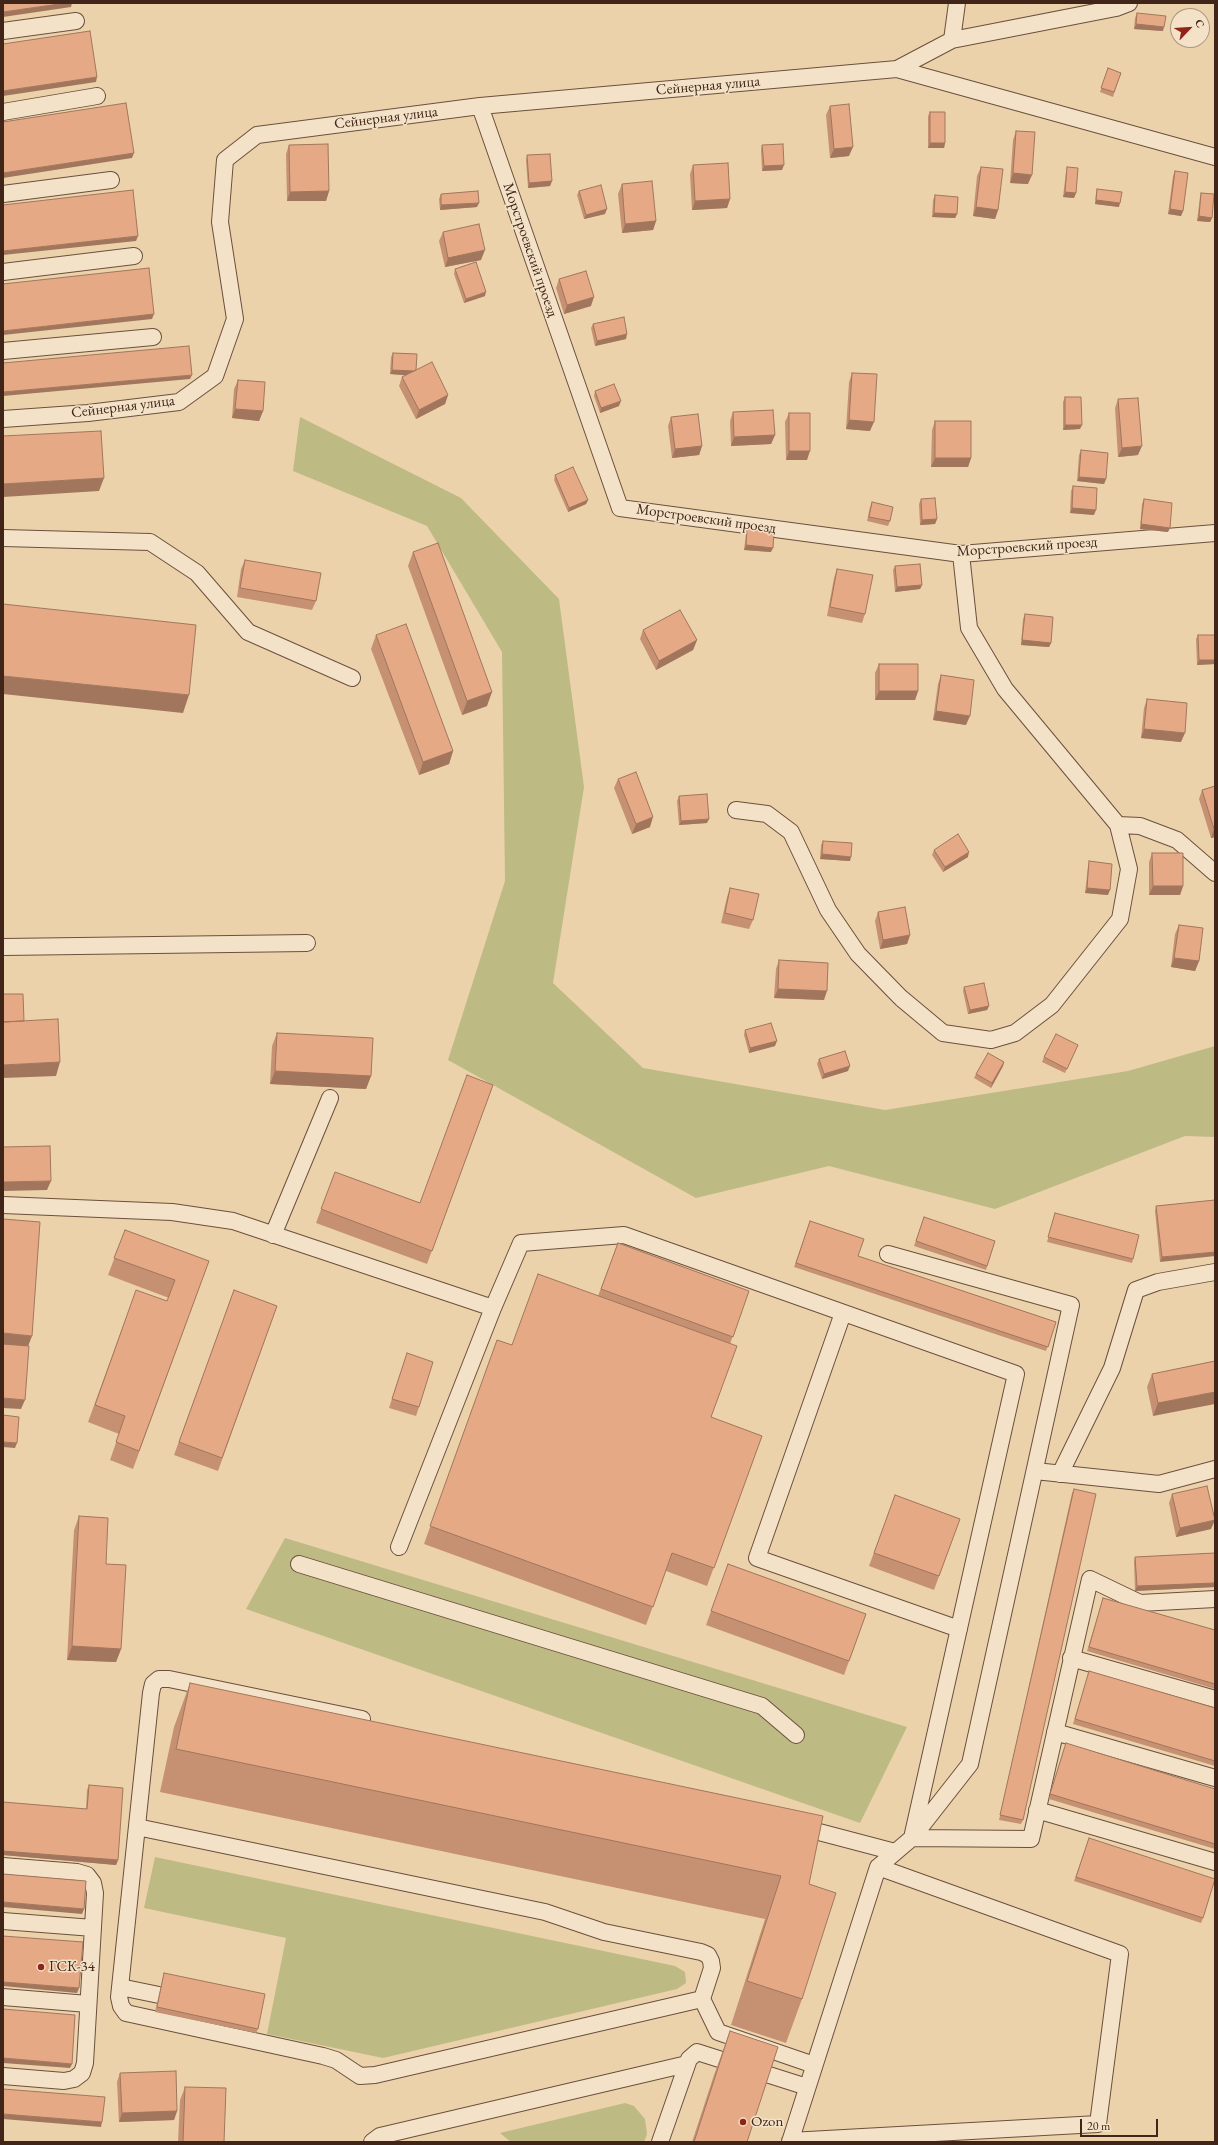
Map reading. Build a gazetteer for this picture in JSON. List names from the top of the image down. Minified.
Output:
{"streets":{"lane":["Сейнерная улица","Морстроевский проезд"]},"crossings":[["Сейнерная улица","Морстроевский проезд"]],"places":["ГСК-34","Ozon"],"scale_bar":"20 m","north":"top right"}
